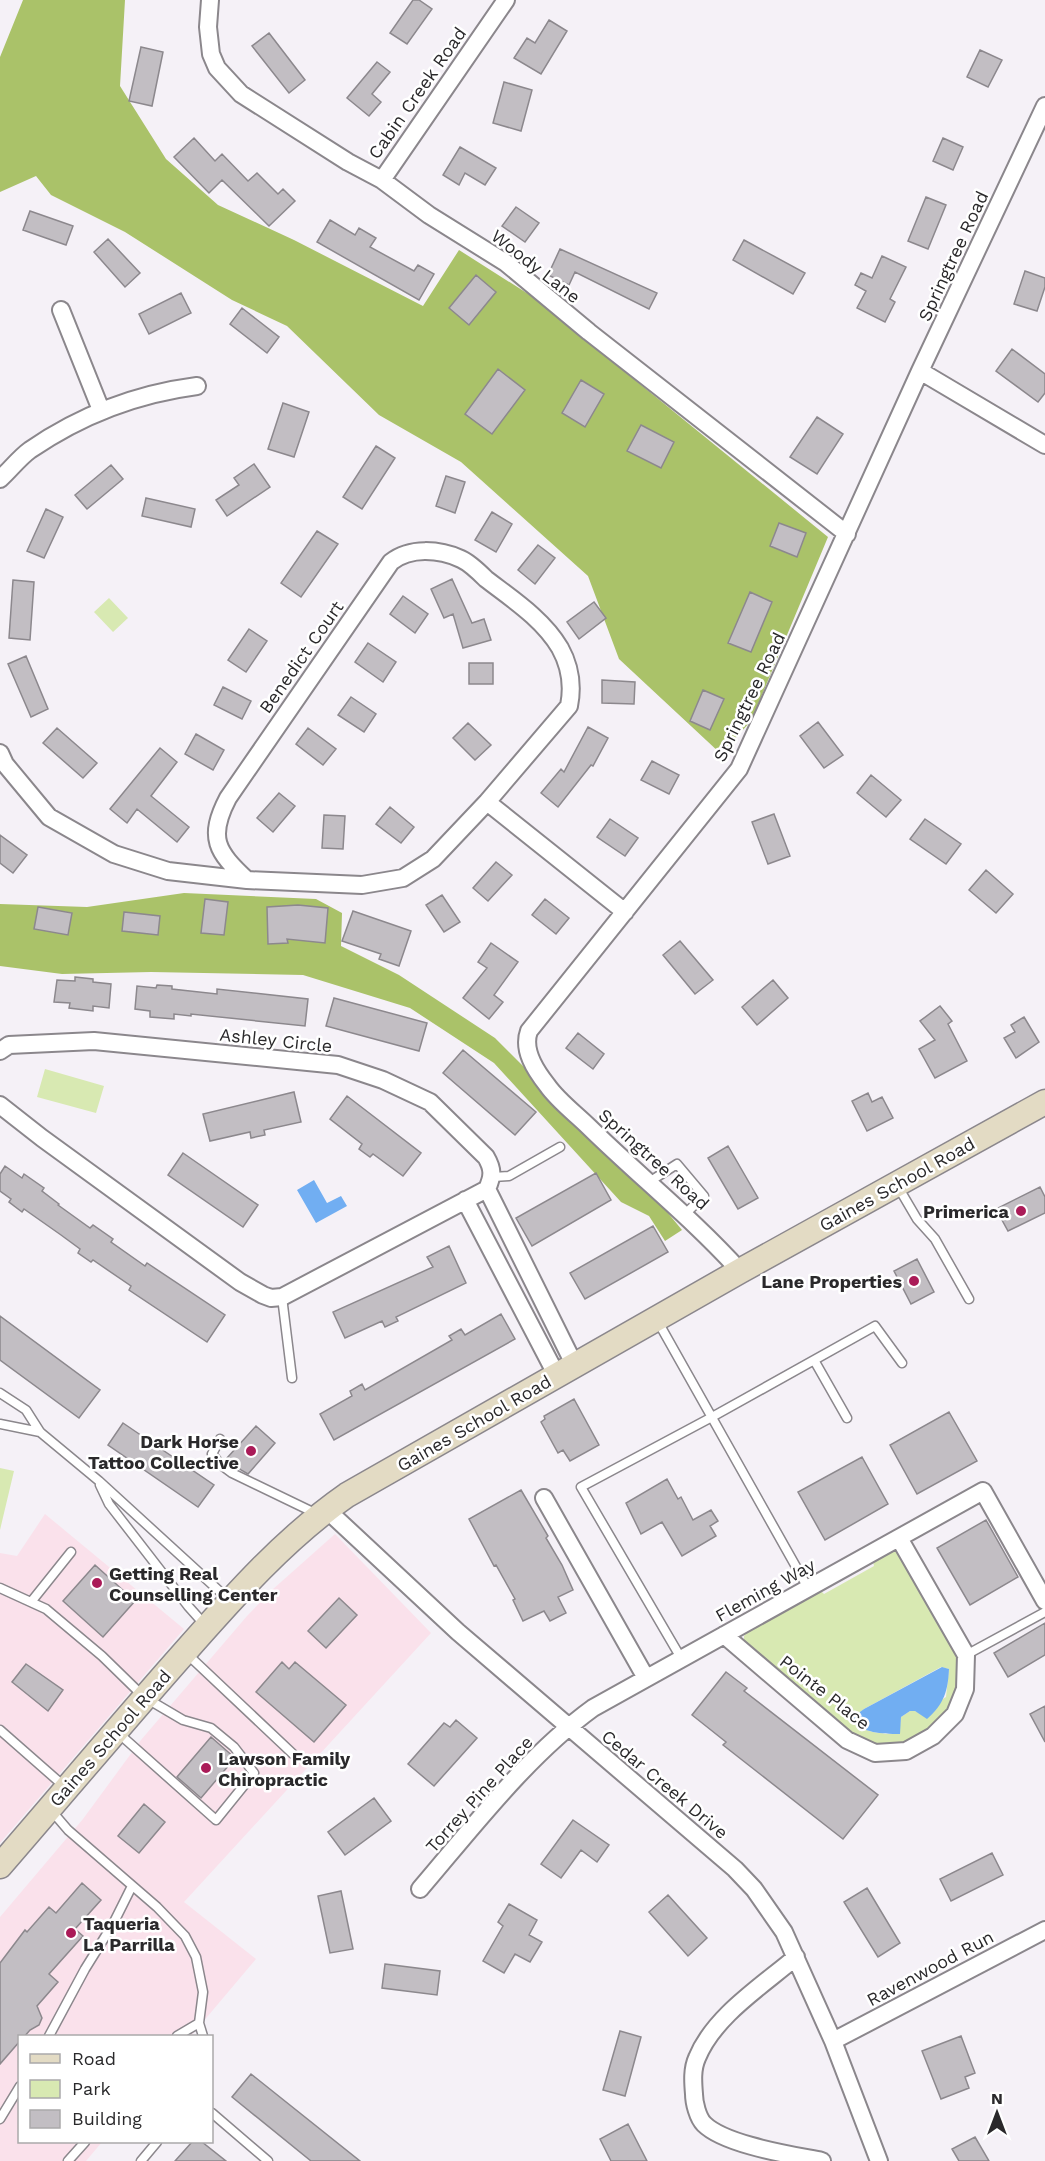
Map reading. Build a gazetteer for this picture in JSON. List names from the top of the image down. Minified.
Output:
{"streets":{"main road":["Gaines School Road"],"street":["Cabin Creek Road","Springtree Road","Woody Lane","Benedict Court","Ashley Circle","Fleming Way","Pointe Place","Cedar Creek Drive","Torrey Pine Place","Ravenwood Run"]},"crossings":[["Cabin Creek Road","Woody Lane"],["Springtree Road","Woody Lane"],["Springtree Road","Gaines School Road"],["Ashley Circle","Gaines School Road"],["Gaines School Road","Cedar Creek Drive"],["Fleming Way","Pointe Place"],["Fleming Way","Cedar Creek Drive"],["Fleming Way","Torrey Pine Place"],["Cedar Creek Drive","Torrey Pine Place"],["Cedar Creek Drive","Ravenwood Run"]],"places":["Primerica","Lane Properties","Dark Horse Tattoo Collective","Getting Real Counselling Center","Lawson Family Chiropractic","Taqueria La Parrilla"],"legend":["Road","Park","Building"],"north":"top"}
